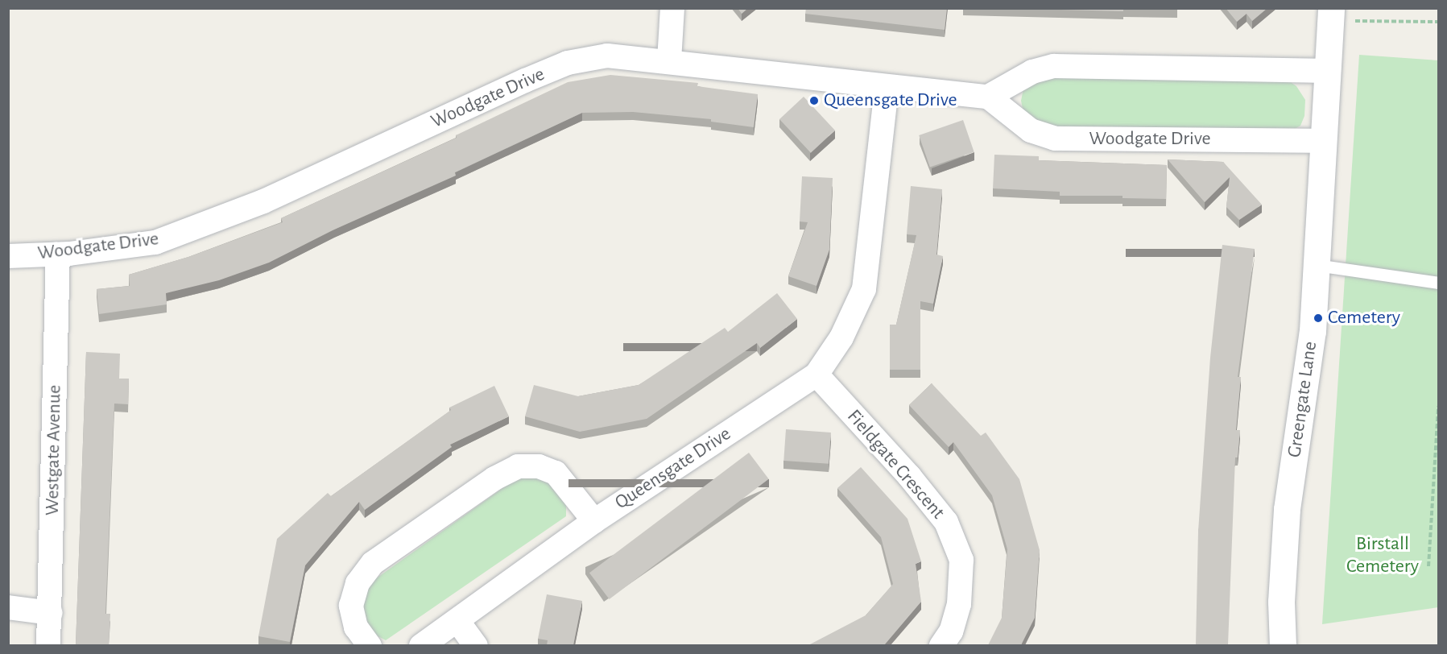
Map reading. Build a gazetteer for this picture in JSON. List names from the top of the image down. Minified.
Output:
{"streets":{"street":["Woodgate Drive","Greengate Lane","Westgate Avenue","Fieldgate Crescent","Queensgate Drive"]},"crossings":[["Woodgate Drive","Greengate Lane"],["Woodgate Drive","Westgate Avenue"],["Woodgate Drive","Queensgate Drive"],["Fieldgate Crescent","Queensgate Drive"]],"parks":["Birstall Cemetery"],"places":["Queensgate Drive","Cemetery"]}
